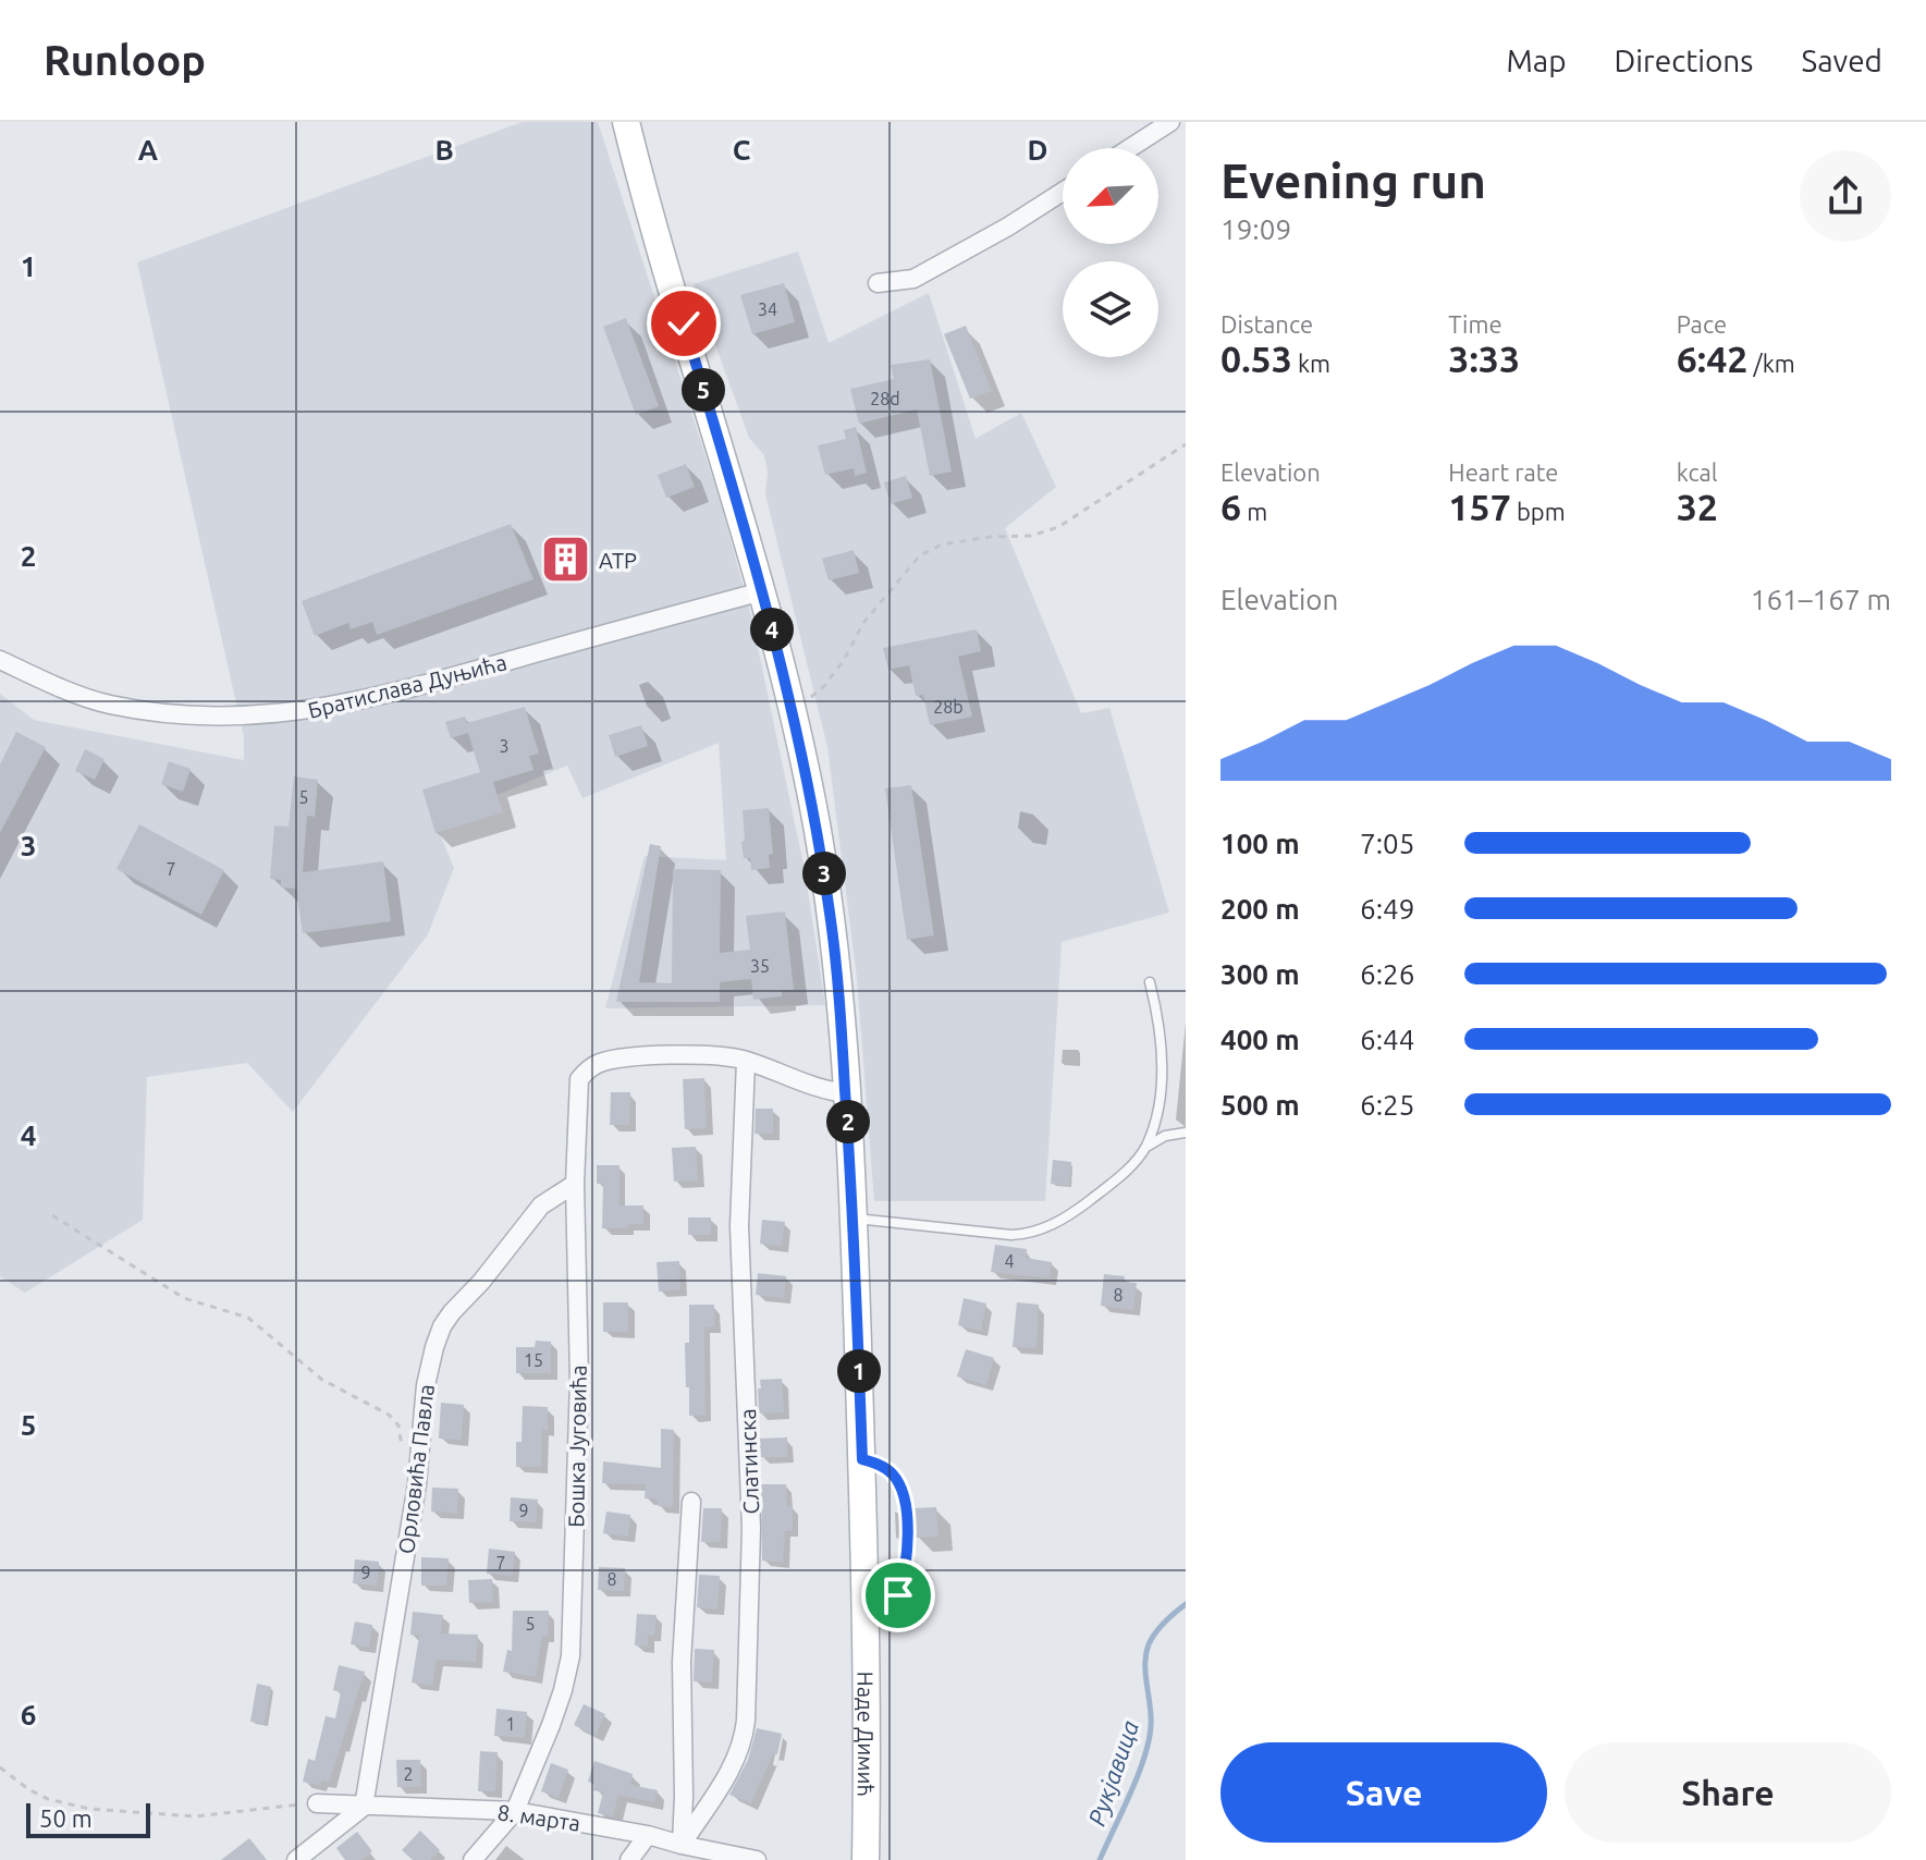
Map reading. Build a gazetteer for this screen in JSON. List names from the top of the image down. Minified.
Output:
{"streets":{"main road":["Наде Димић"],"street":["Братислава Дуњића","Бошка Југовића","Слатинска","Орловића Павла","8. марта"]},"crossings":[["Братислава Дуњића","Наде Димић"],["Бошка Југовића","Слатинска"],["Бошка Југовића","Орловића Павла"],["Бошка Југовића","8. марта"],["Слатинска","8. марта"],["Орловића Павла","8. марта"]],"water":["Рукјавица"],"places":{"building":["ATP"]},"house_numbers":["34","28d","28b","3","5","7","35","4","8","15","9","7","9","8","5","1","2"],"scale_bar":"50 m","north":"bottom left","page":{"header":"Runloop","nav":["Map","Directions","Saved"],"heading":["Evening run","19:09"],"stats":[["Distance","0.53 km"],["Time","3:33"],["Pace","6:42 /km"],["Elevation","6 m"],["Heart rate","157 bpm"],["kcal","32"]],"pins":["5","4","3","2","1"],"chart":["Elevation","161–167 m"],"list":[{"name":"100 m","note":"7:05"},{"name":"200 m","note":"6:49"},{"name":"300 m","note":"6:26"},{"name":"400 m","note":"6:44"},{"name":"500 m","note":"6:25"}],"buttons":["Save","Share"],"scale":"50 m"},"grid":{"columns":["A","B","C","D"],"rows":["1","2","3","4","5","6"]}}
